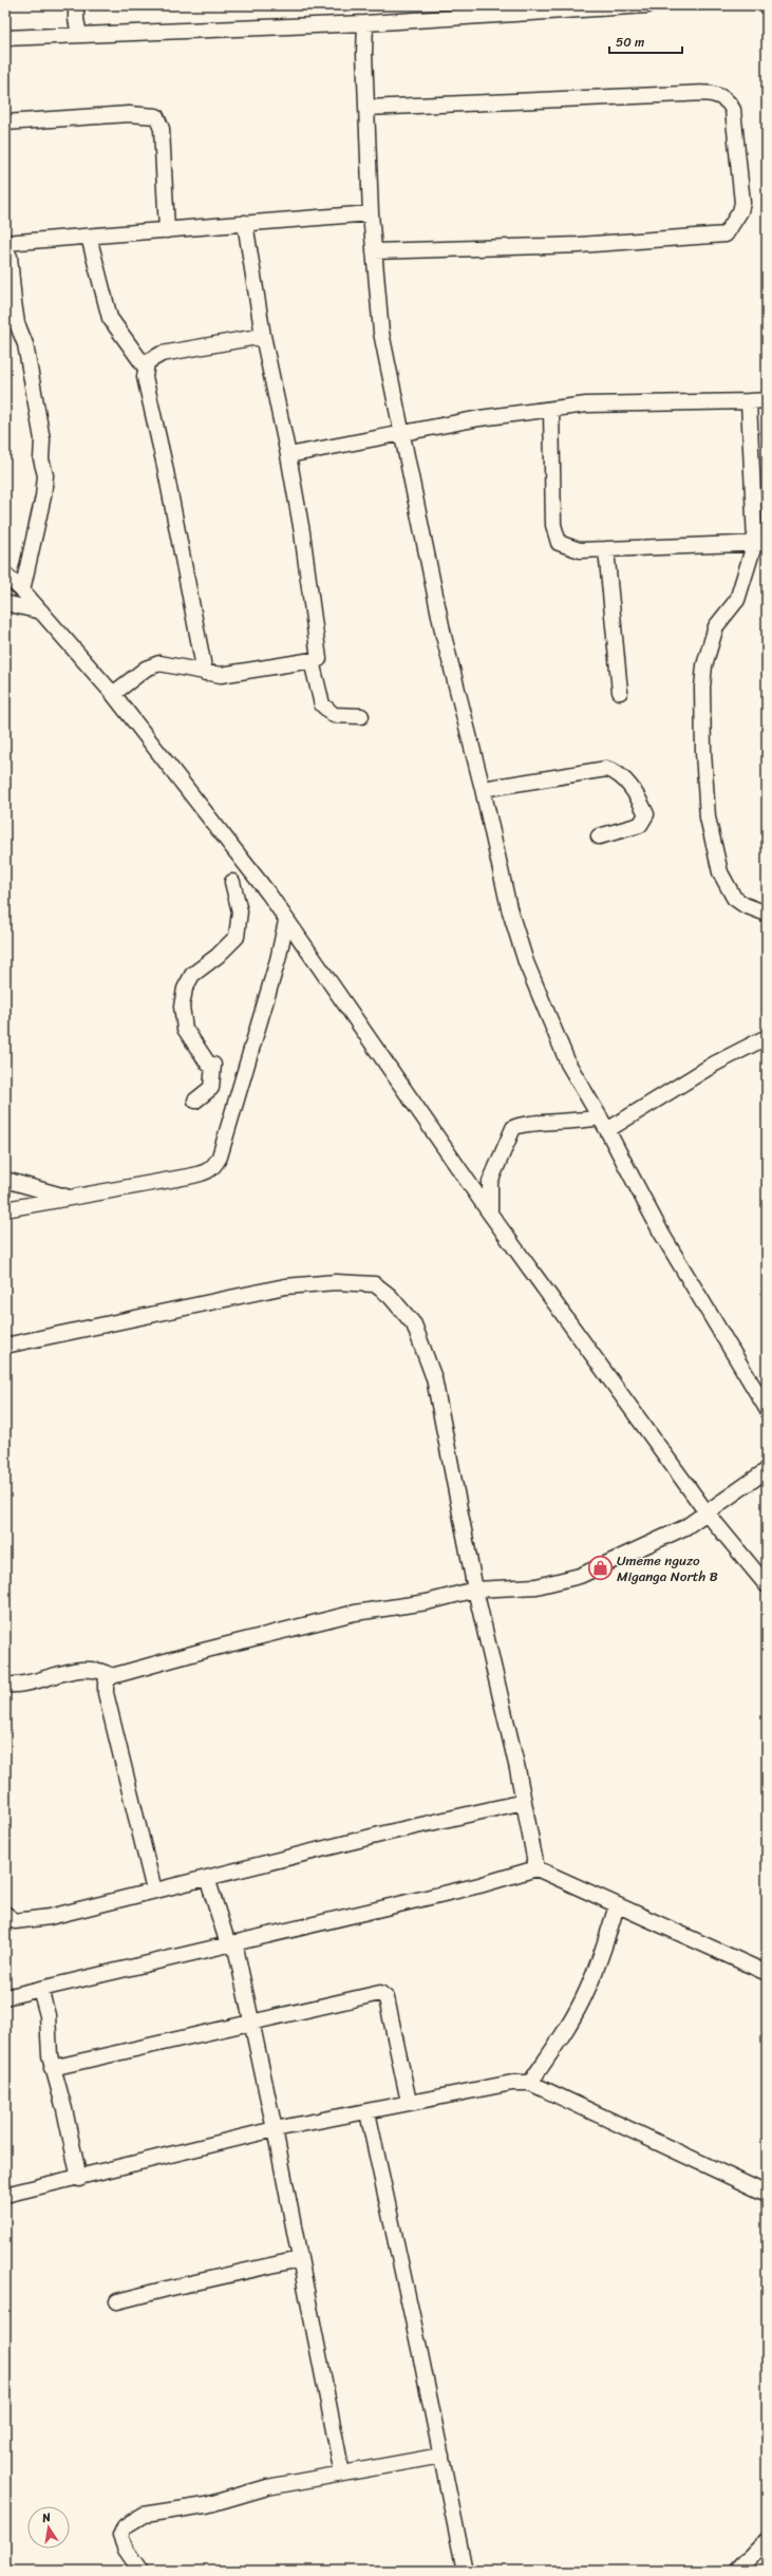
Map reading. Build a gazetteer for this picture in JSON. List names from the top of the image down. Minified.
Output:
{"places":{"shop":["Umeme nguzo Miganga North B"]},"scale_bar":"50 m","north":"top"}
